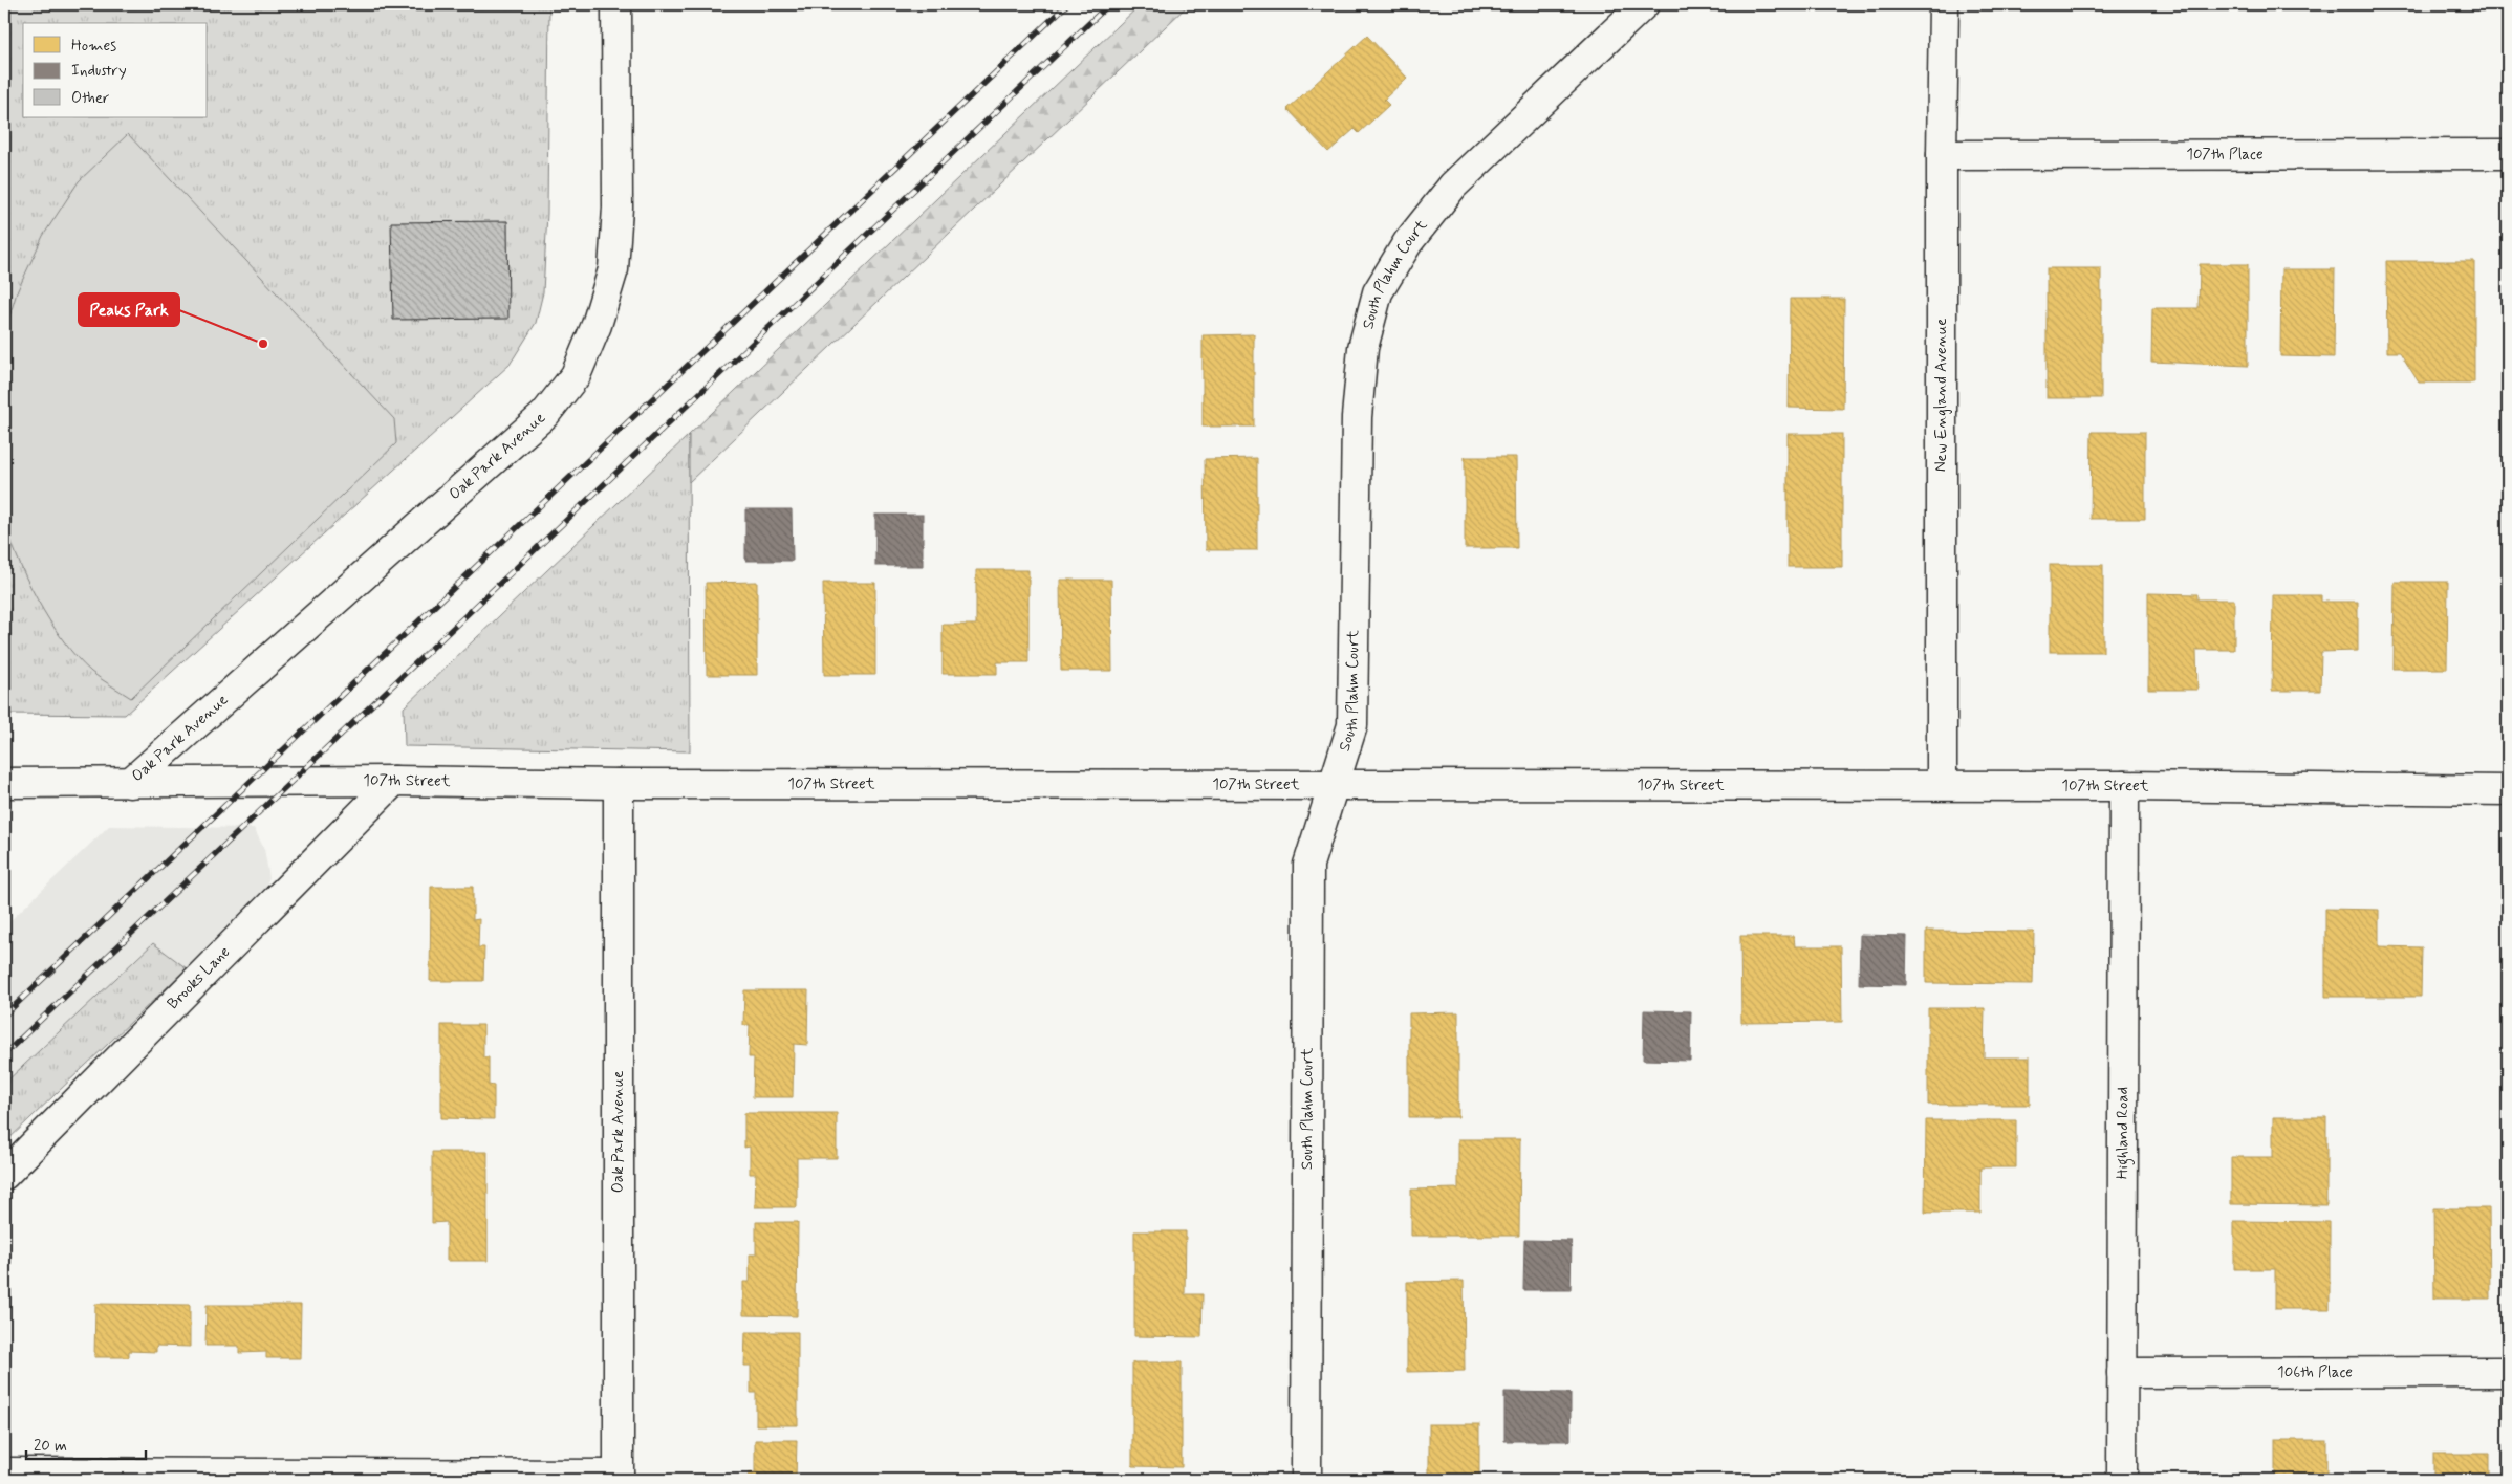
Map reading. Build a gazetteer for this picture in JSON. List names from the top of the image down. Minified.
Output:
{"streets":{"street":["107th Place","South Plahm Court","New England Avenue","Oak Park Avenue","107th Street","Brooks Lane","Highland Road","106th Place"]},"crossings":[["107th Place","New England Avenue"],["South Plahm Court","107th Street"],["New England Avenue","107th Street"],["Oak Park Avenue","107th Street"],["107th Street","Brooks Lane"],["107th Street","Highland Road"],["Highland Road","106th Place"]],"places":["Peaks Park"],"legend":["Homes","Industry","Other"],"scale_bar":"20 m"}
